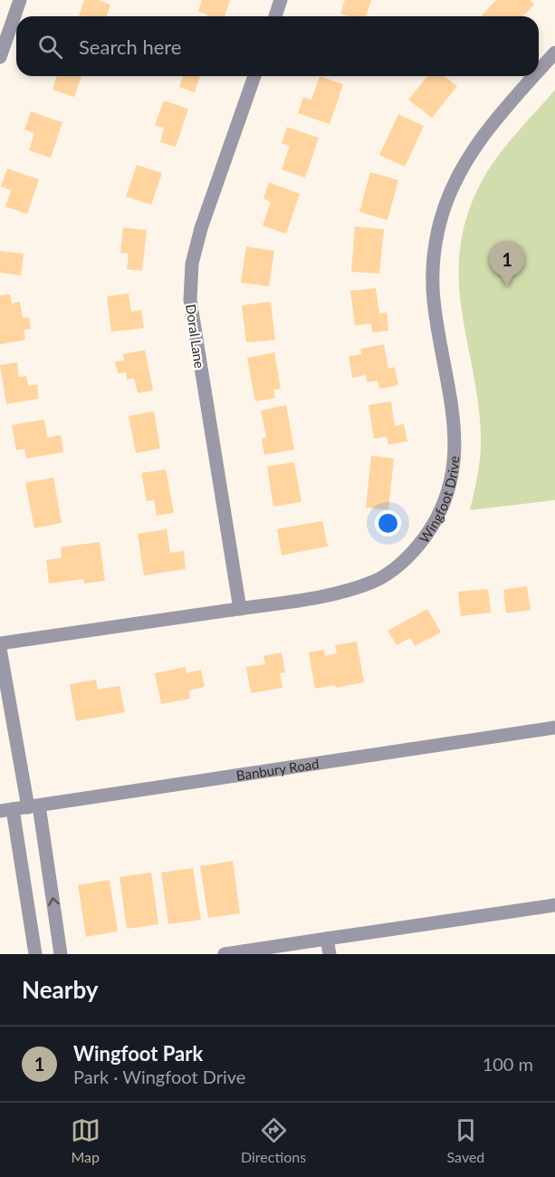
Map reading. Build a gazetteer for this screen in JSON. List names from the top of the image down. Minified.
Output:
{"streets":{"street":["Doral Lane","Wingfoot Drive","Banbury Road"]},"crossings":[["Doral Lane","Wingfoot Drive"]],"page":{"search":"Search here","pins":"1","heading":"Nearby","list":[{"mark":"1","name":"Wingfoot Park","note":"Park · Wingfoot Drive","value":"100 m"}],"nav":["Map","Directions","Saved"]}}
